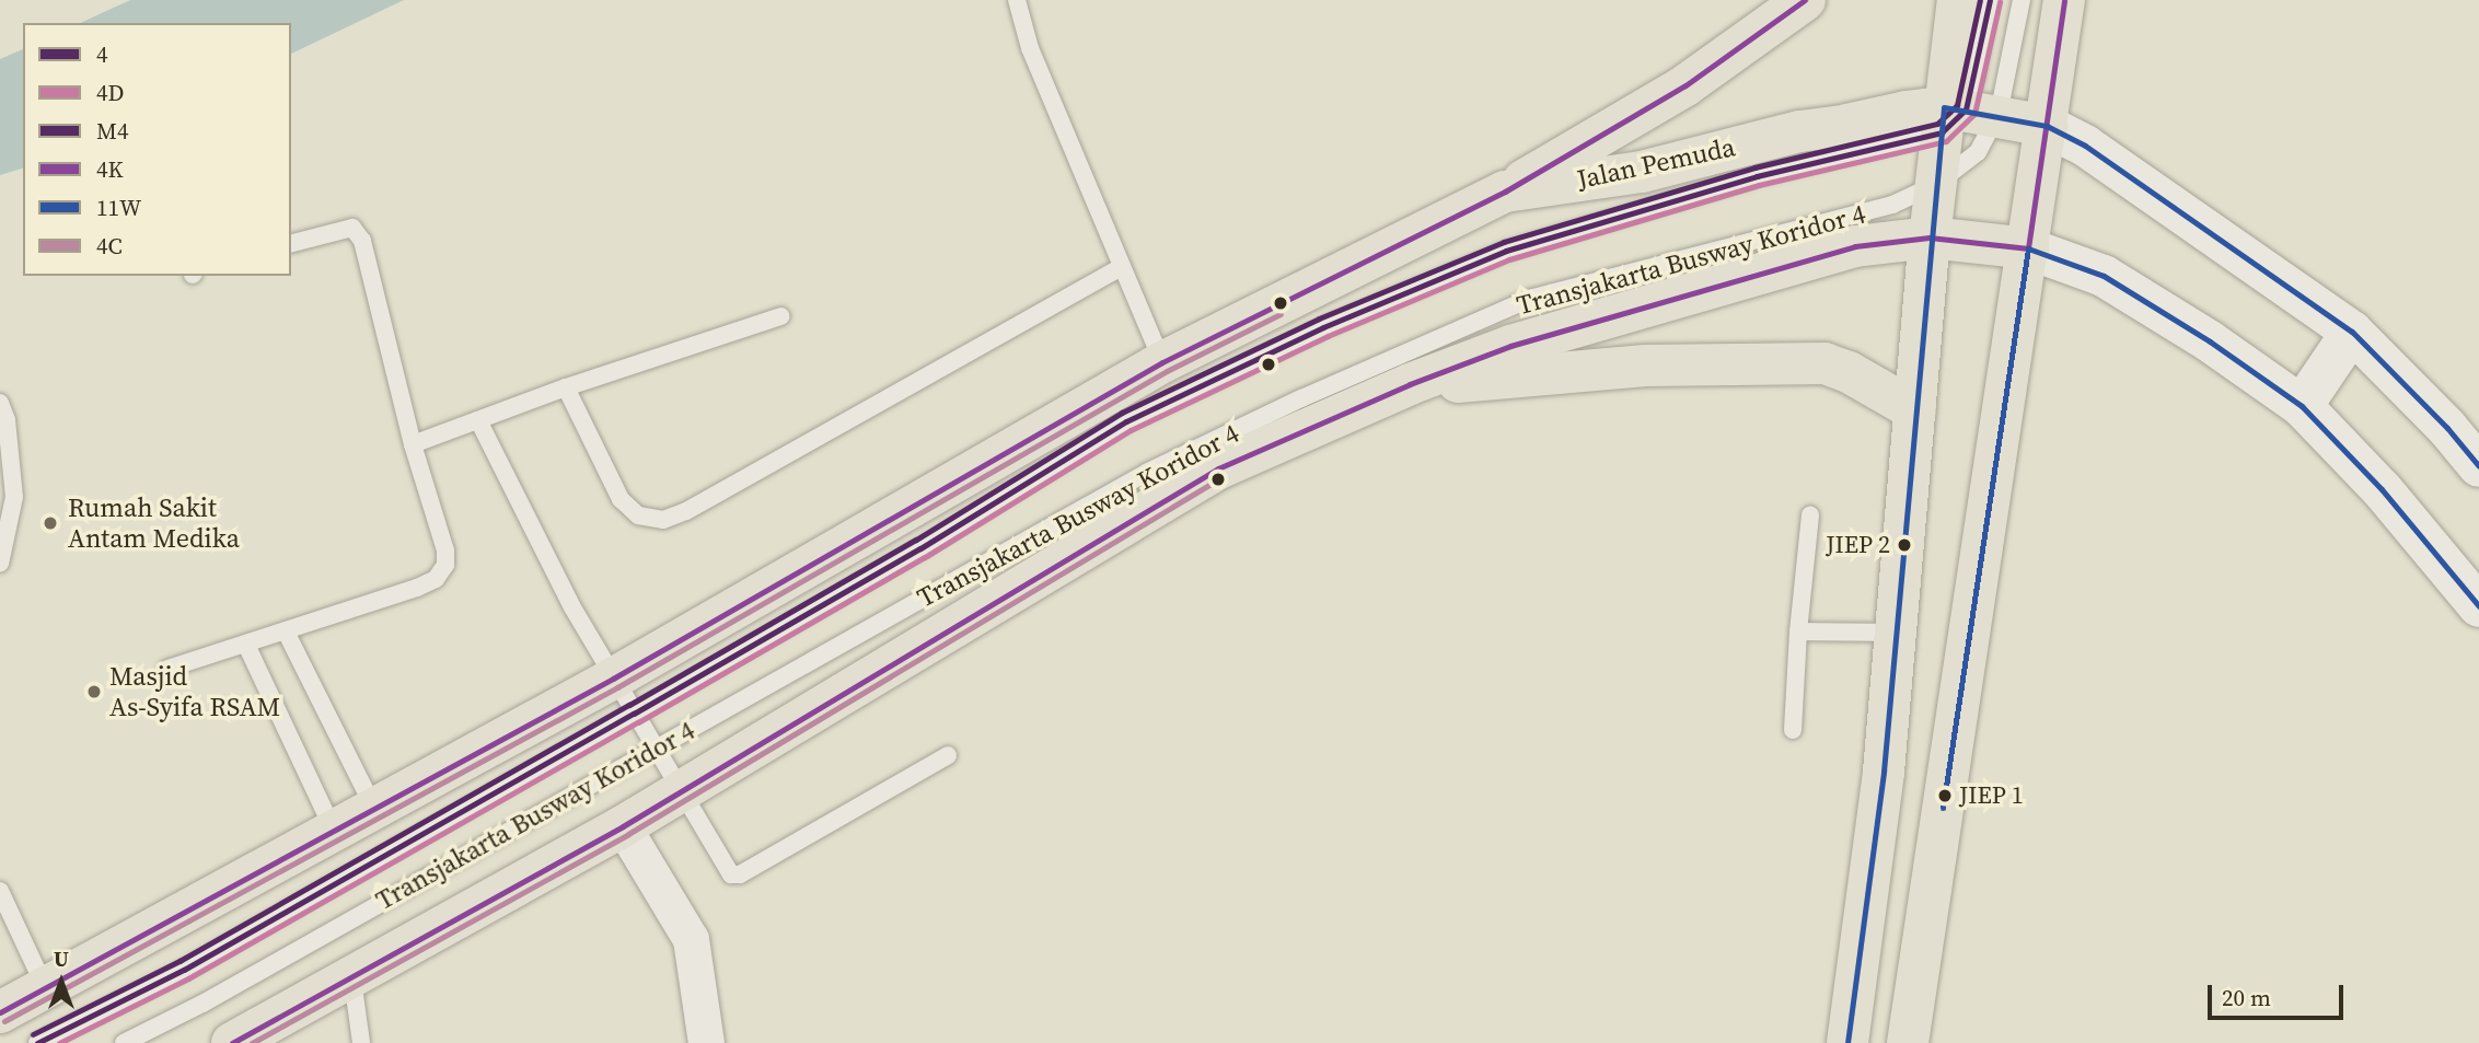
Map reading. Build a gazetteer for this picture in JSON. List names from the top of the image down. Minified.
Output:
{"streets":{"main road":["Jalan Pemuda"],"lane":["Transjakarta Busway Koridor 4"]},"crossings":[["Jalan Pemuda","Transjakarta Busway Koridor 4"]],"places":["Rumah Sakit Antam Medika","JIEP 2","Masjid As-Syifa RSAM","JIEP 1"],"lines":["transit line 4","transit line M4","transit line 4K","transit line 4D","transit line 11W","transit line 4C"],"legend":["4","4D","M4","4K","11W","4C"],"scale_bar":"20 m","north":"top"}
